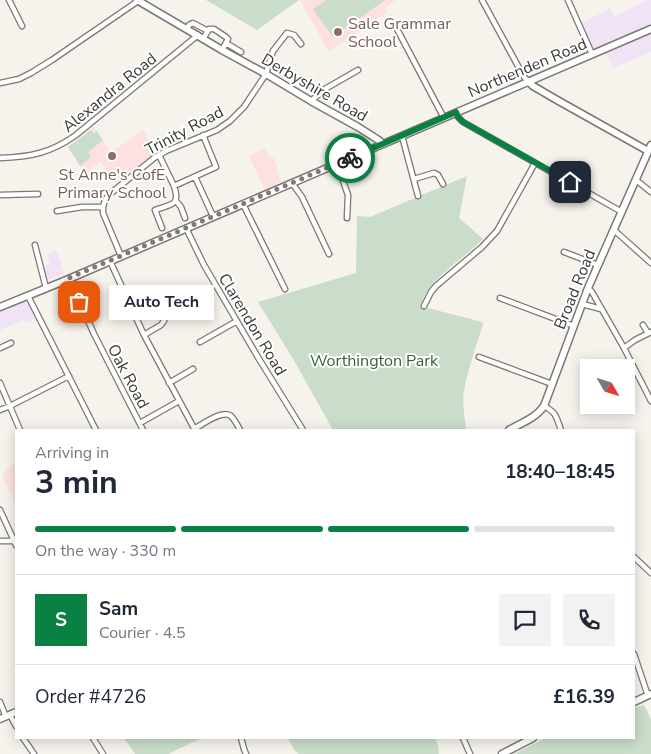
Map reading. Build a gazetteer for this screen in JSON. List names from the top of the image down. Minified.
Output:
{"streets":{"main road":["Northenden Road","Derbyshire Road","Broad Road"],"street":["Alexandra Road","Trinity Road","Clarendon Road","Oak Road"]},"crossings":[["Northenden Road","Derbyshire Road"],["Northenden Road","Clarendon Road"],["Northenden Road","Oak Road"],["Derbyshire Road","Alexandra Road"],["Derbyshire Road","Trinity Road"]],"parks":["Worthington Park"],"places":["Sale Grammar School","St Anne's CofE Primary School","Auto Tech"],"north":"bottom right","page":{"bubble":"Auto Tech","heading":["3 min","Arriving in","18:40–18:45"],"panel":["Sam","Courier · 4.5","Order #4726","£16.39"],"bar":"On the way · 330 m","round":"S"}}
